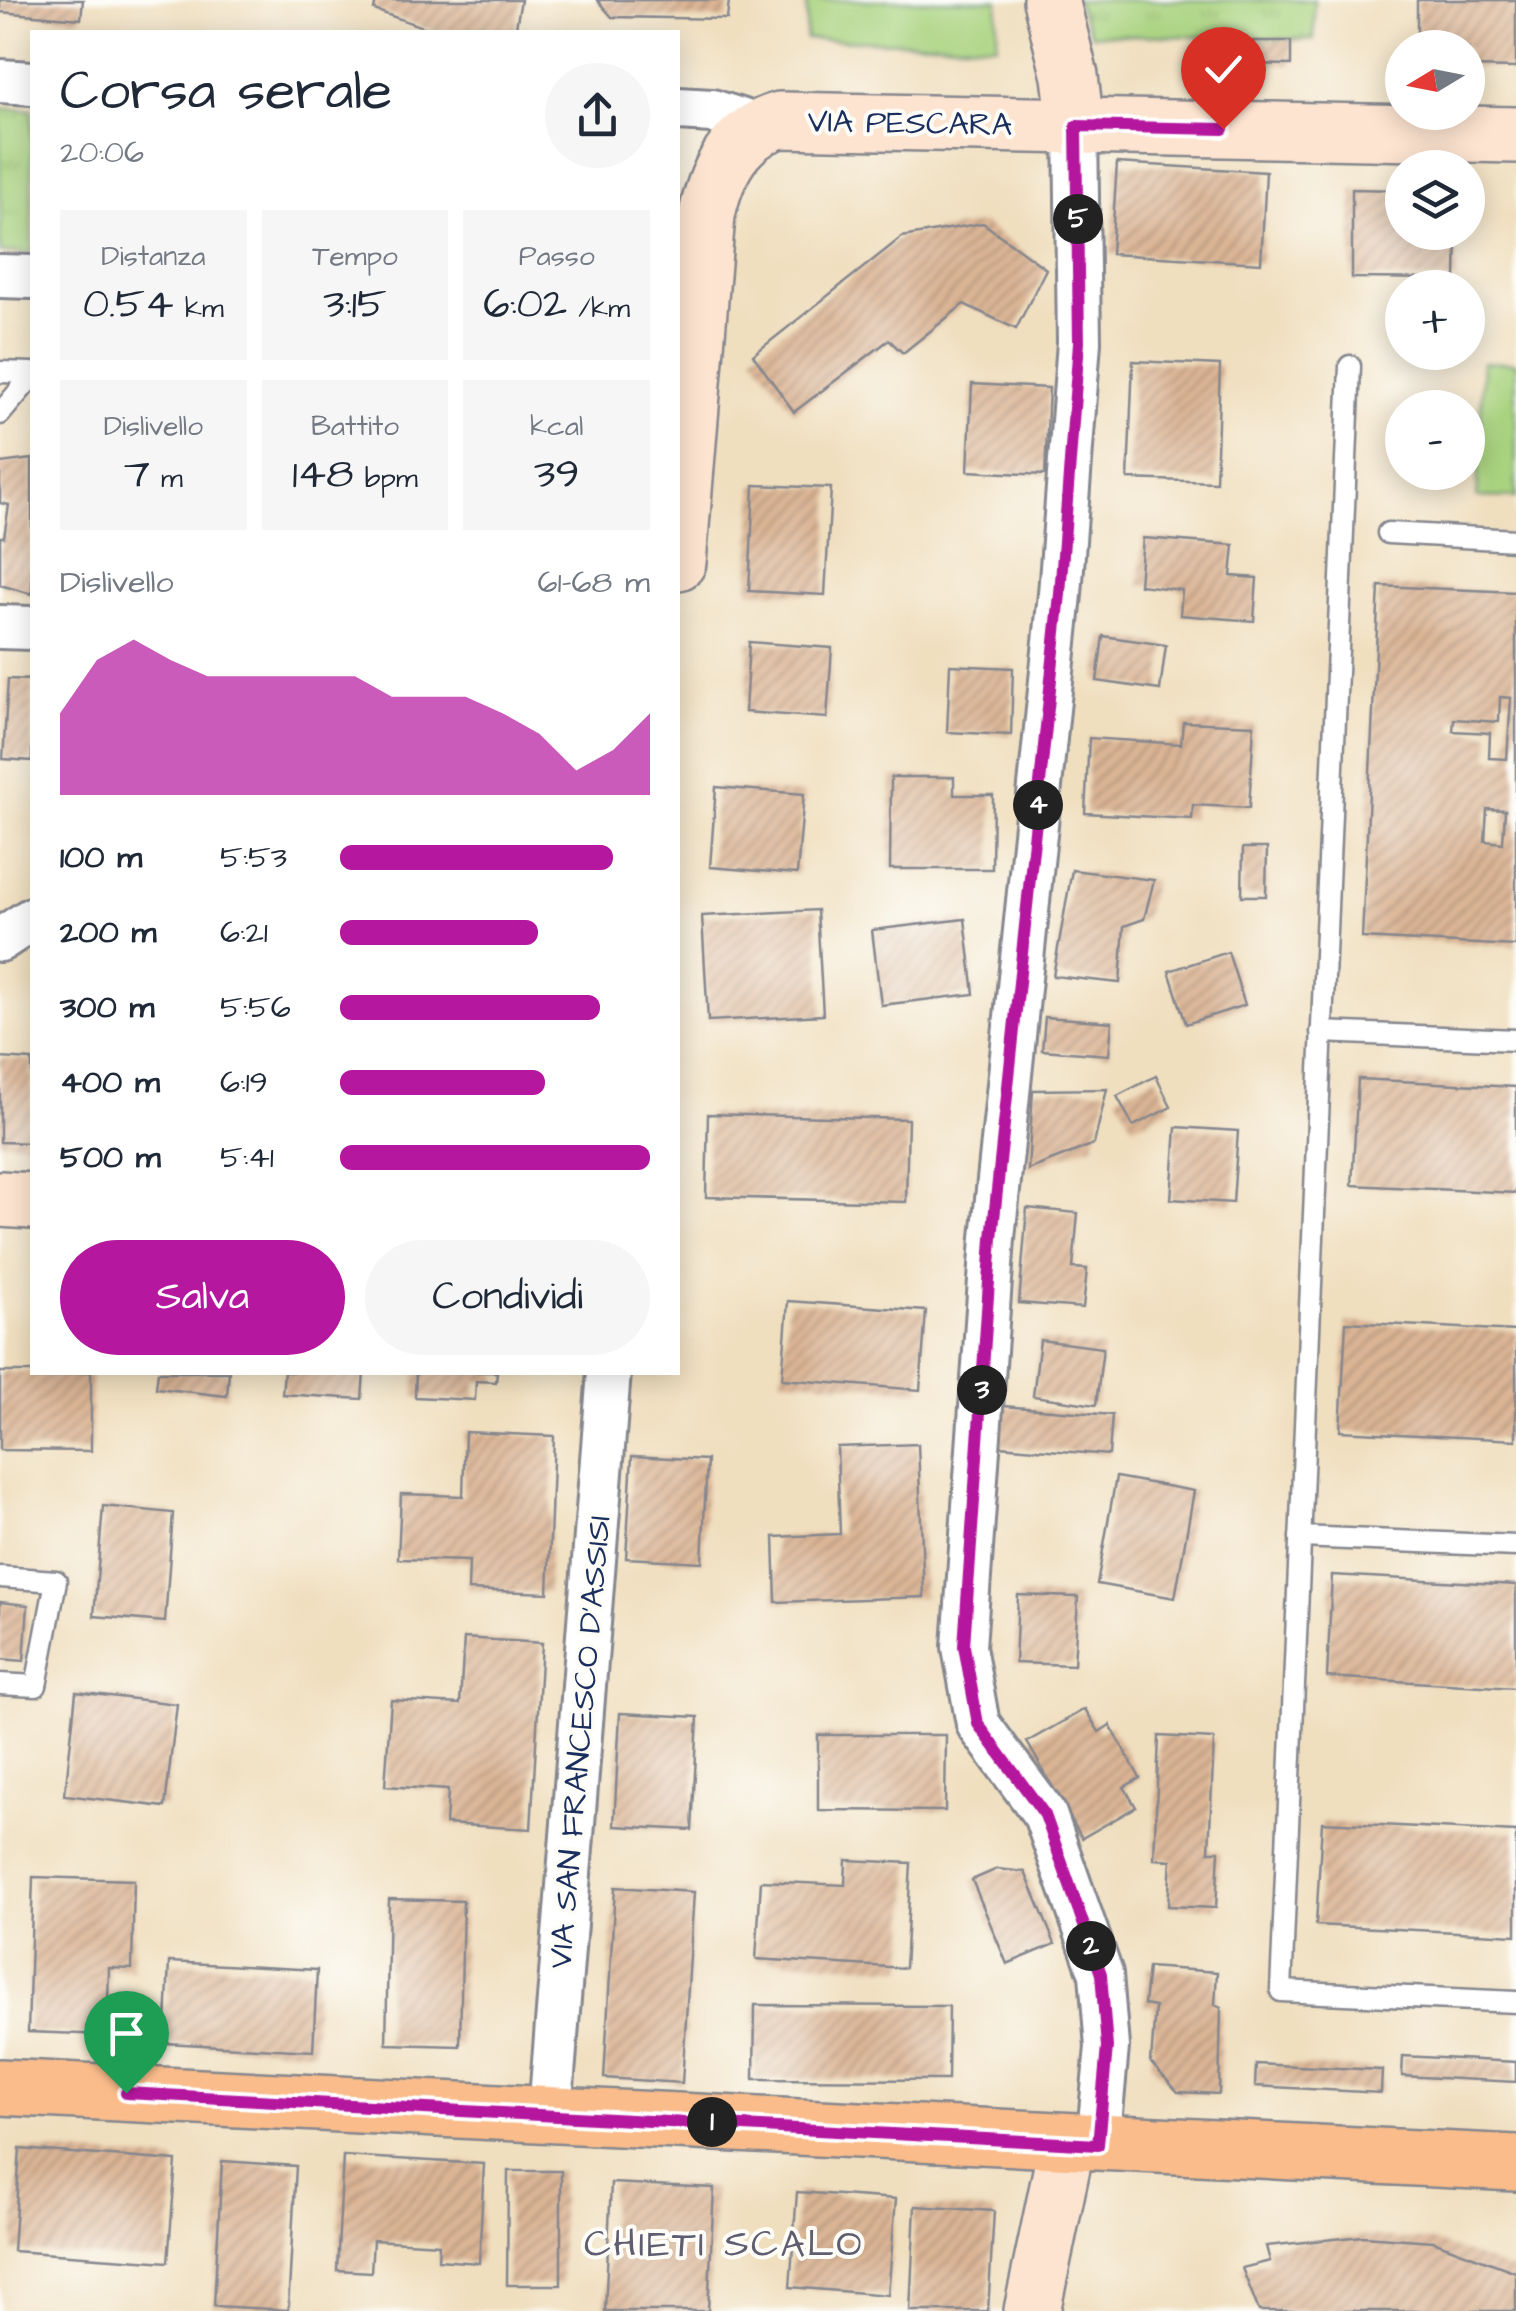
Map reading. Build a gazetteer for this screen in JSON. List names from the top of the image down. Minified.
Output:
{"streets":{"street":["VIA PESCARA","VIA SAN FRANCESCO D'ASSISI"]},"districts":["CHIETI SCALO"],"north":"left","page":{"map_buttons":["+","−"],"heading":["Corsa serale","20:06"],"pins":["5","4","3","2","1"],"stats":[["Distanza","0.54 km"],["Tempo","3:15"],["Passo","6:02 /km"],["Dislivello","7 m"],["Battito","148 bpm"],["kcal","39"]],"chart":["Dislivello","61–68 m"],"list":[{"name":"100 m","note":"5:53"},{"name":"200 m","note":"6:21"},{"name":"300 m","note":"5:56"},{"name":"400 m","note":"6:19"},{"name":"500 m","note":"5:41"}],"buttons":["Salva","Condividi"]}}
